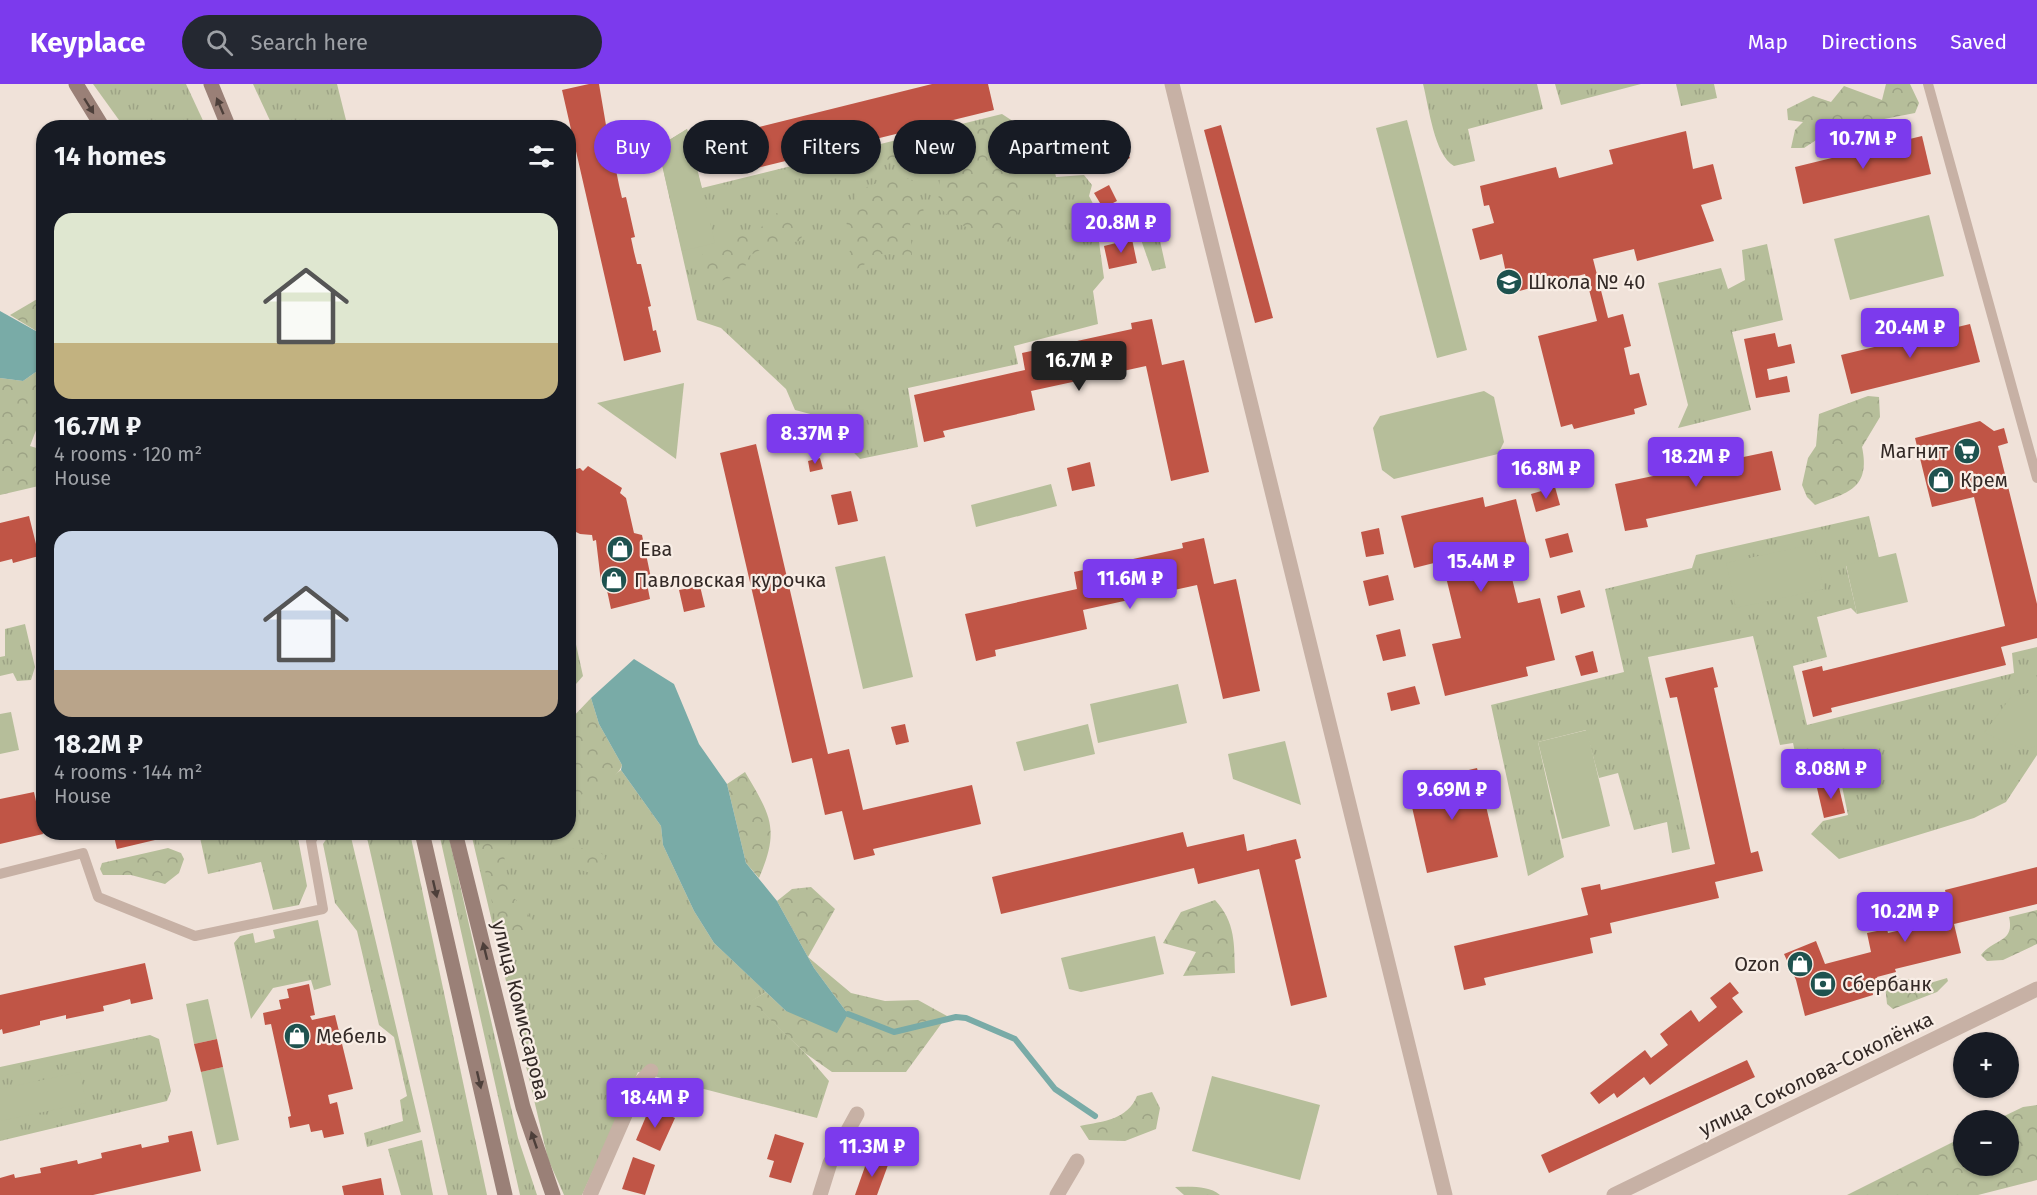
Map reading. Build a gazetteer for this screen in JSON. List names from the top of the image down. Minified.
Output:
{"streets":{"main road":["улица Комиссарова"],"street":["улица Соколова-Соколёнка"]},"places":{"school or university":["Школа № 40"],"supermarket":["Магнит"],"shop":["Крем","Ева","Павловская курочка","Ozon","Мебель"],"bank":["Сбербанк"]},"page":{"header":"Keyplace","search":"Search here","nav":["Map","Directions","Saved"],"price":["10.7M ₽","20.8M ₽","20.4M ₽","16.7M ₽","8.37M ₽","18.2M ₽","16.8M ₽","15.4M ₽","11.6M ₽","8.08M ₽","9.69M ₽","10.2M ₽","18.4M ₽","11.3M ₽"],"chip":["Buy","Rent","Filters","New","Apartment"],"heading":"14 homes","list":[{"name":"16.7M ₽","note":"4 rooms · 120 m² · House"},{"name":"18.2M ₽","note":"4 rooms · 144 m² · House"}],"map_buttons":["+","−"]}}
